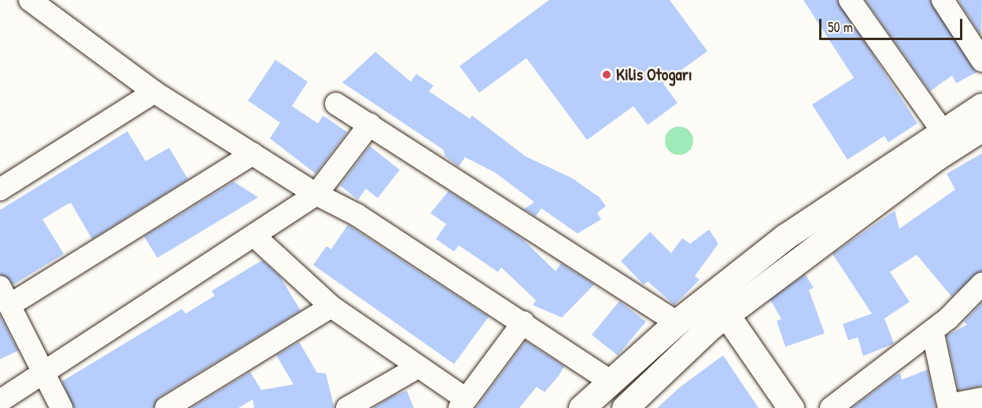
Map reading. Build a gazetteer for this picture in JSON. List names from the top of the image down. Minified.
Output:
{"places":["Kilis Otogarı"],"scale_bar":"50 m"}
